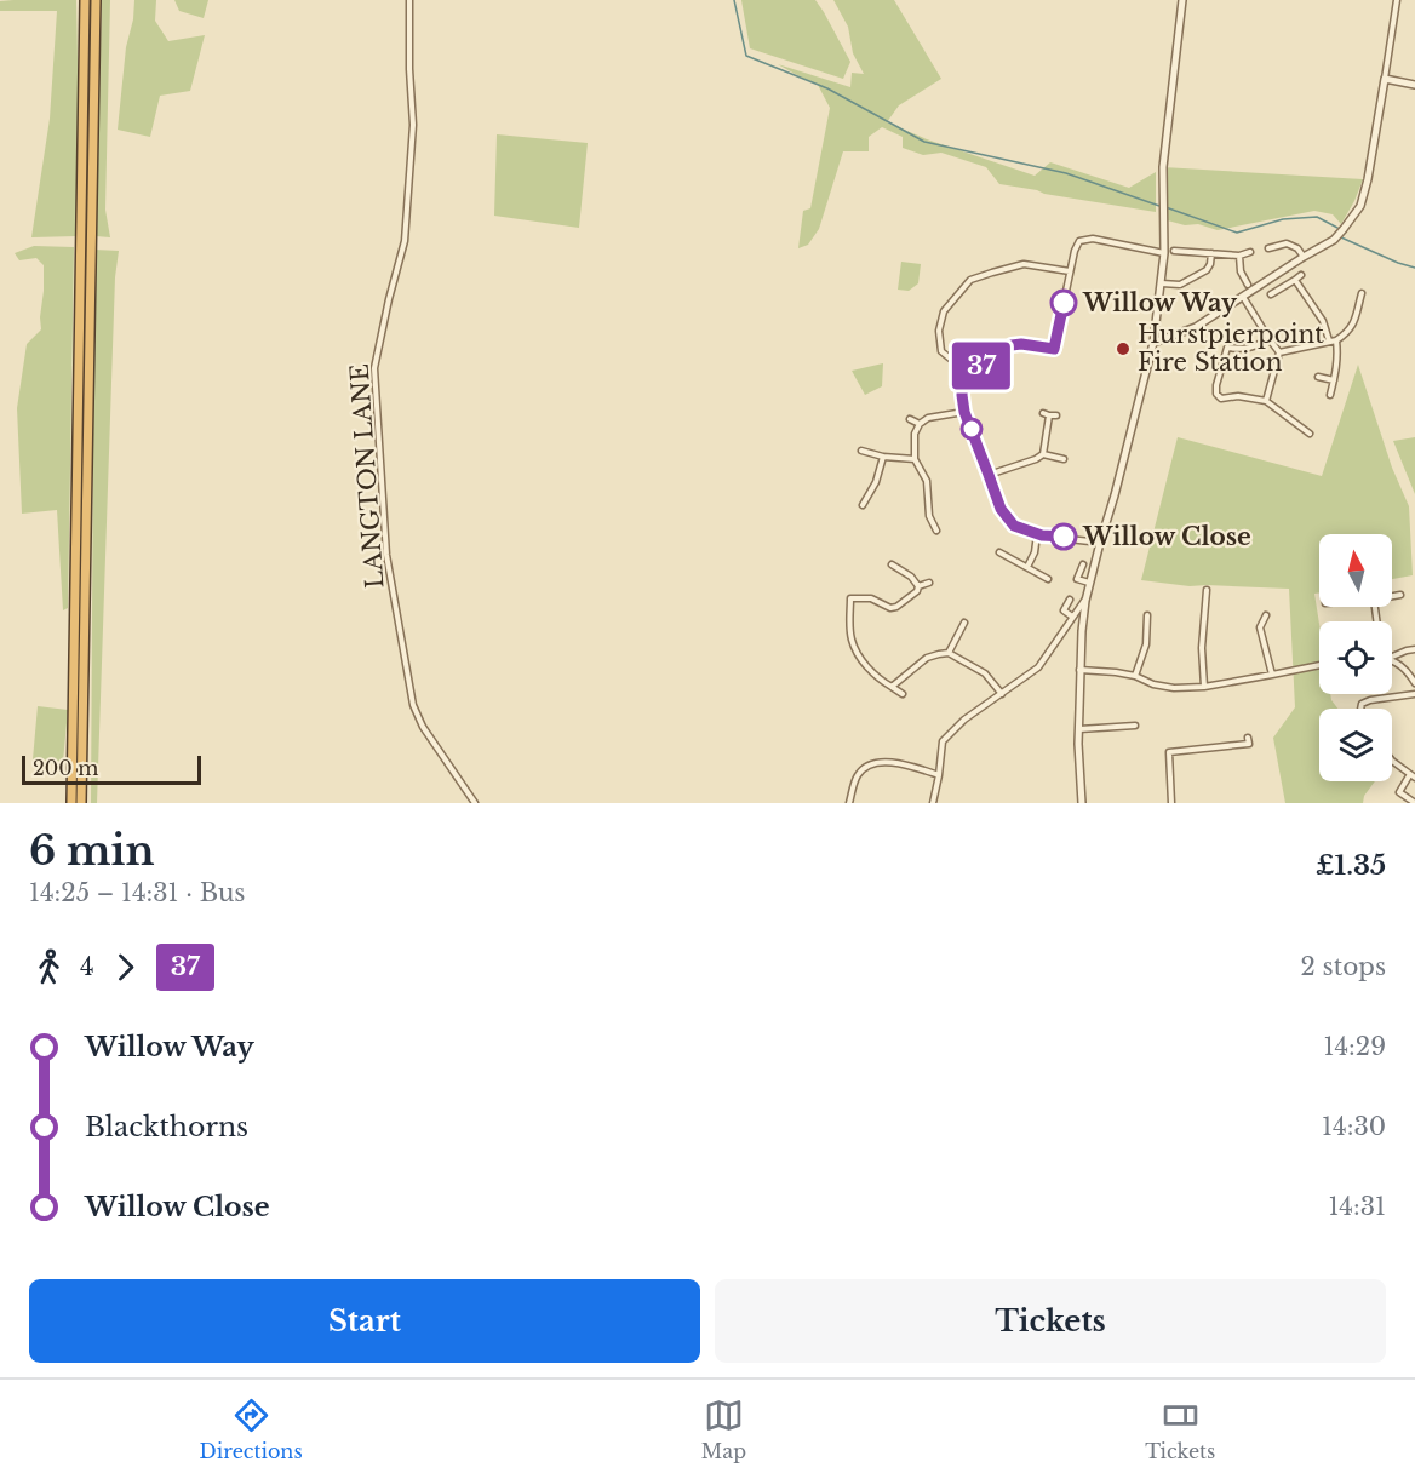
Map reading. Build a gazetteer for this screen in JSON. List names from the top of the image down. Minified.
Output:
{"streets":{"street":["LANGTON LANE"]},"places":["Willow Way","Hurstpierpoint Fire Station","Willow Close"],"lines":["bus line 37"],"scale_bar":"200 m","north":"top","page":{"on_map":"37","scale":"200 m","heading":["6 min","14:25 – 14:31 · Bus","£1.35"],"legs":["4","37","2 stops"],"list":[{"name":"Willow Way","value":"14:29"},{"name":"Blackthorns","value":"14:30"},{"name":"Willow Close","value":"14:31"}],"buttons":["Start","Tickets"],"tabs":["Directions","Map","Tickets"]}}
